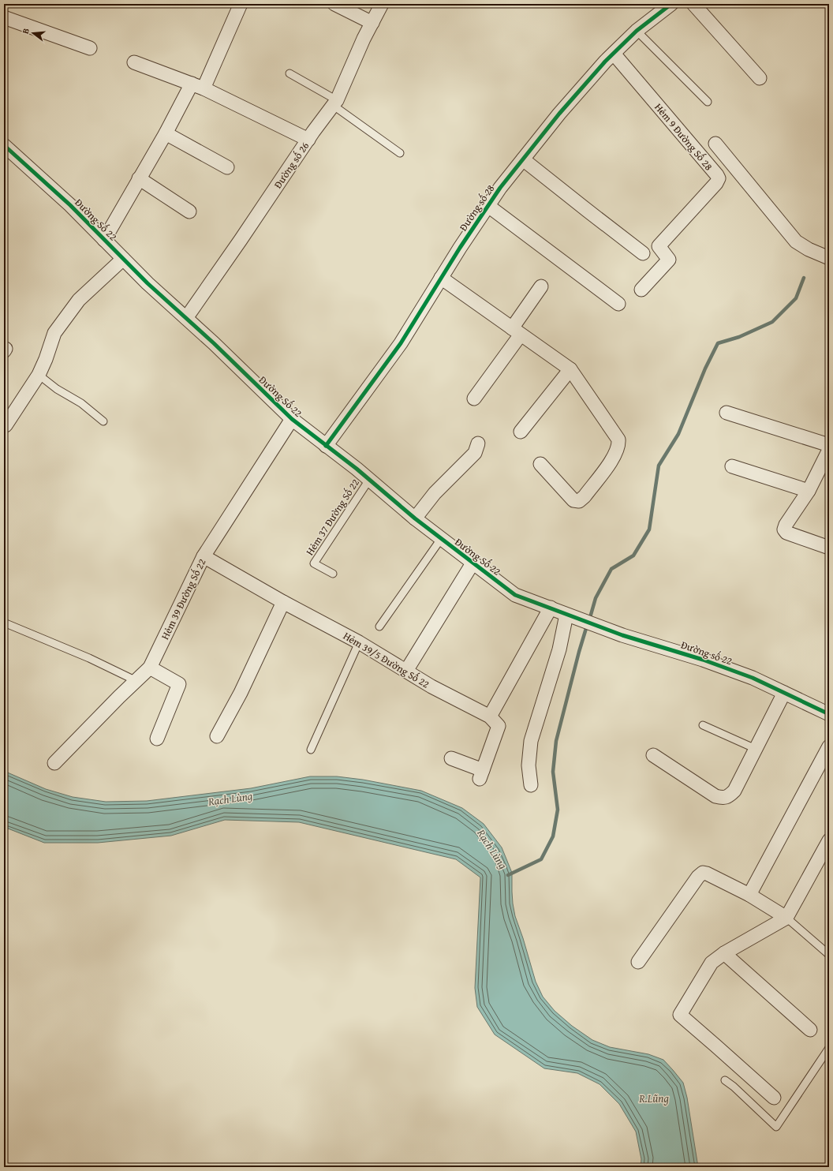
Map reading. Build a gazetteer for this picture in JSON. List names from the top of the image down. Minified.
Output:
{"streets":{"street":["Hẻm 9 Đường Số 28","Đường số 26","Đường số 28","Đường Số 22","Hẻm 39 Đường Số 22","Đường số 22","Hẻm 39/5 Đường Số 22"],"lane":["Hẻm 37 Đường Số 22"]},"crossings":[["Hẻm 9 Đường Số 28","Đường số 28"],["Đường số 26","Đường Số 22"],["Đường số 28","Đường Số 22"],["Đường Số 22","Hẻm 37 Đường Số 22"],["Đường Số 22","Hẻm 39 Đường Số 22"],["Đường Số 22","Đường số 22"],["Hẻm 39 Đường Số 22","Hẻm 39/5 Đường Số 22"]],"water":["Rạch Lùng","R.Lũng"],"north":"left"}
